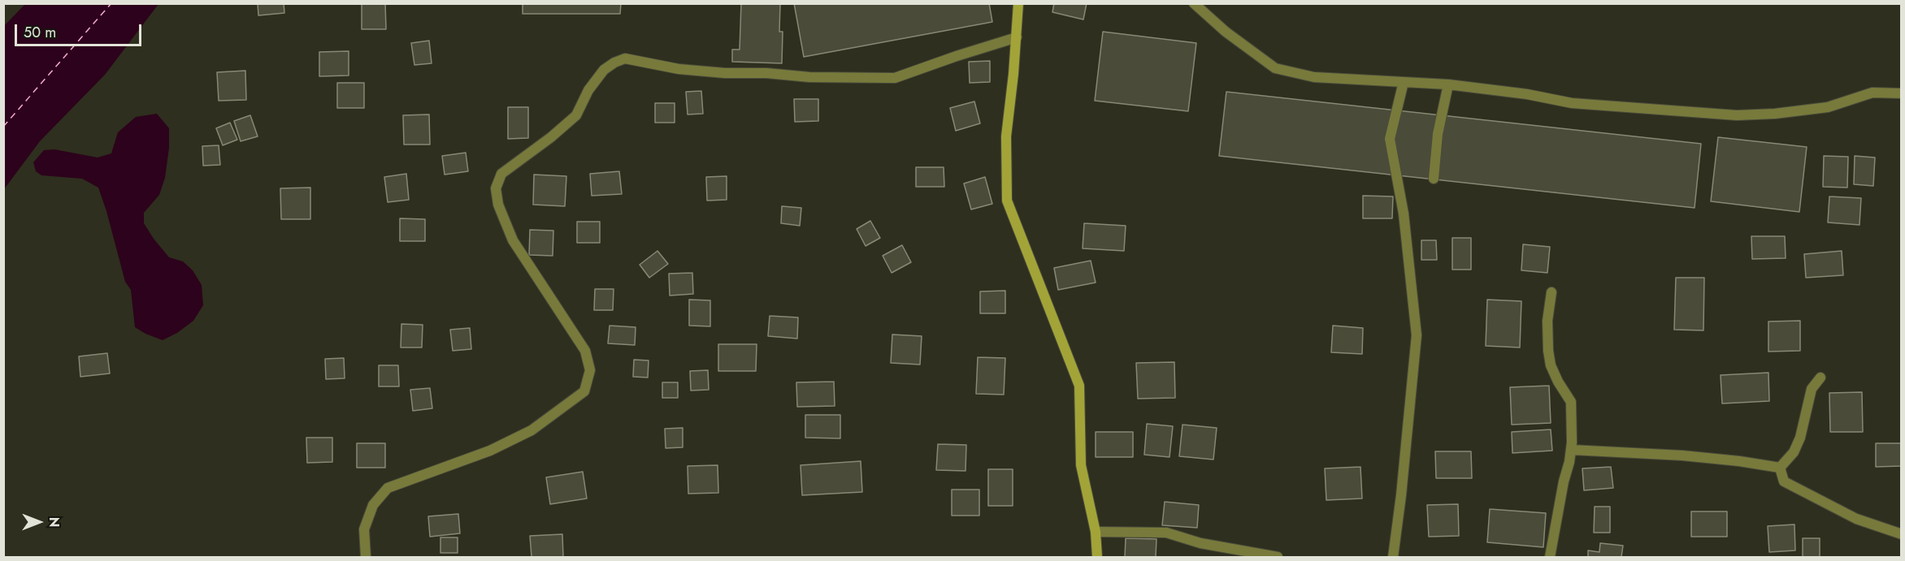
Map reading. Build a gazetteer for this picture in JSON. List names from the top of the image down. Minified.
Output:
{"scale_bar":"50 m","north":"right"}
